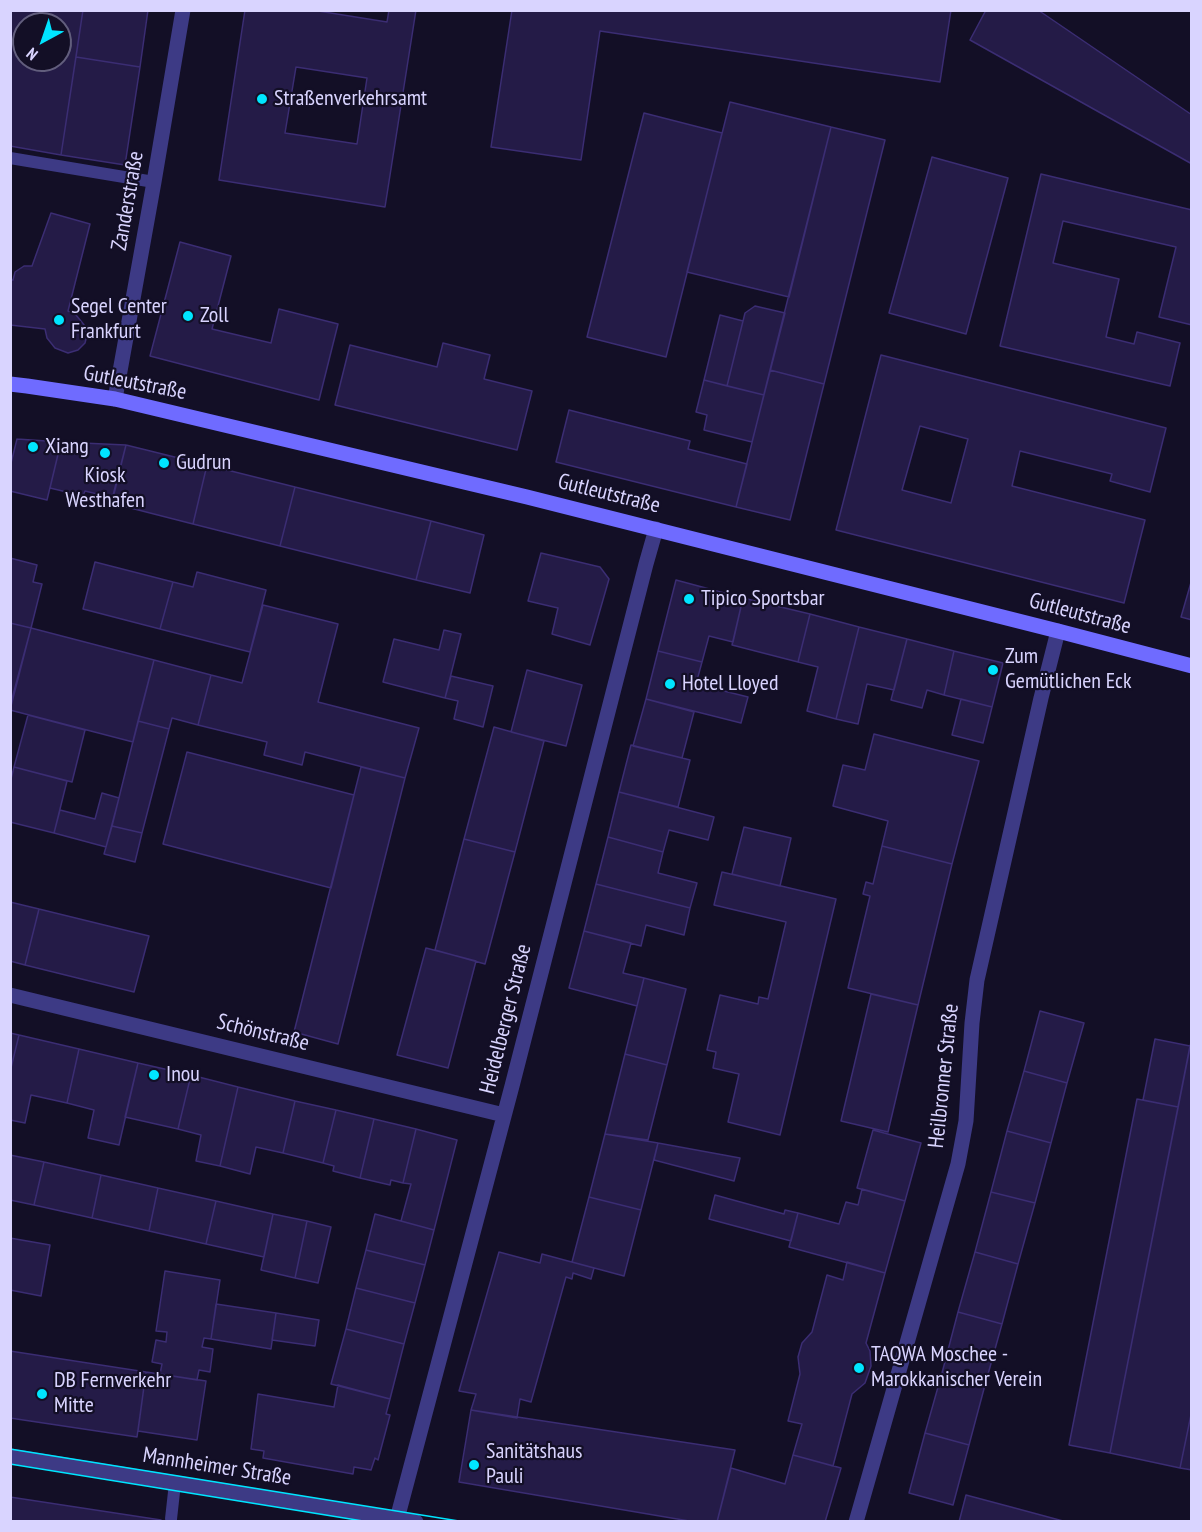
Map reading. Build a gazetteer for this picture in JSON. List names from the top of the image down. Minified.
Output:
{"streets":{"main road":["Gutleutstraße"],"street":["Zanderstraße","Heidelberger Straße","Schönstraße","Heilbronner Straße","Mannheimer Straße"]},"crossings":[["Zanderstraße","Gutleutstraße"],["Gutleutstraße","Heidelberger Straße"],["Gutleutstraße","Heilbronner Straße"],["Heidelberger Straße","Schönstraße"],["Heidelberger Straße","Mannheimer Straße"]],"places":["Straßenverkehrsamt","Zoll","Segel Center Frankfurt","Xiang","Kiosk Westhafen","Gudrun","Tipico Sportsbar","Zum Gemütlichen Eck","Hotel Lloyed","Inou","TAQWA Moschee - Marokkanischer Verein","DB Fernverkehr Mitte","Sanitätshaus Pauli"],"north":"bottom left"}
